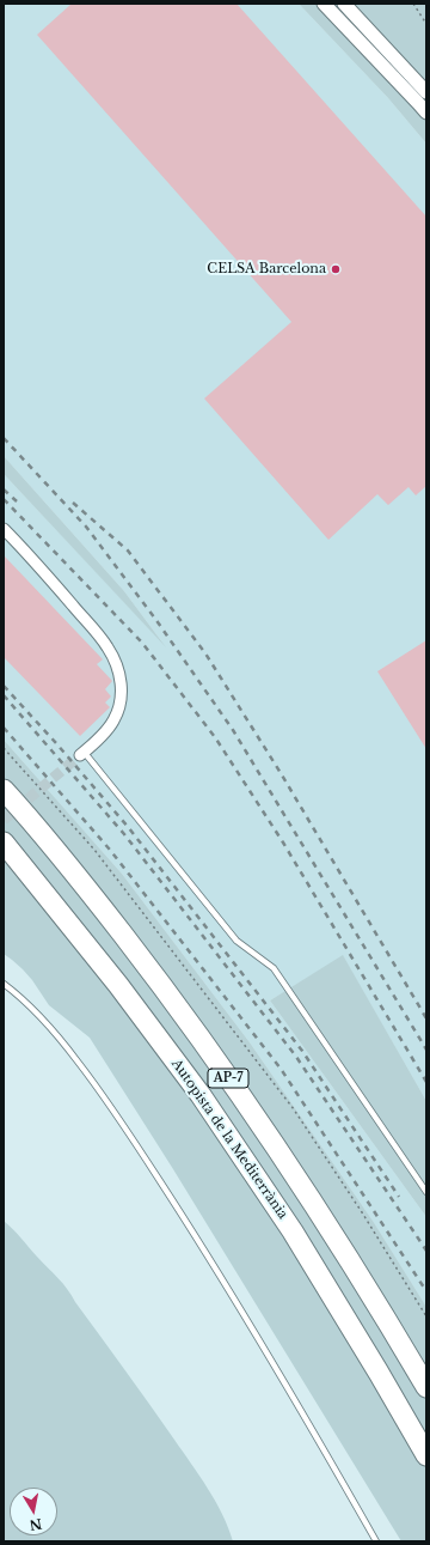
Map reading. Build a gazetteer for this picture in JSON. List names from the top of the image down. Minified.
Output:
{"streets":{"highway":["AP-7","Autopista de la Mediterrània"]},"places":["CELSA Barcelona"],"north":"bottom"}
